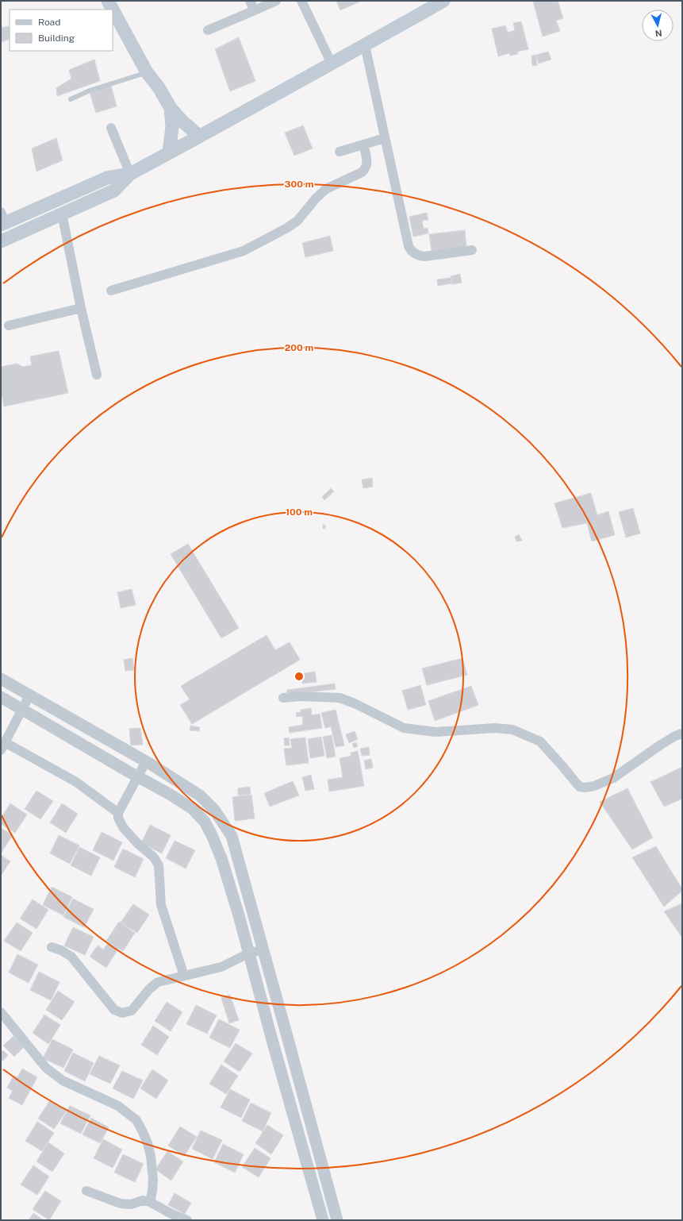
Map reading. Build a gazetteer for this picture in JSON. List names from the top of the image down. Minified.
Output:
{"legend":["Road","Building"],"north":"bottom","rings":["300 m","200 m","100 m"]}
